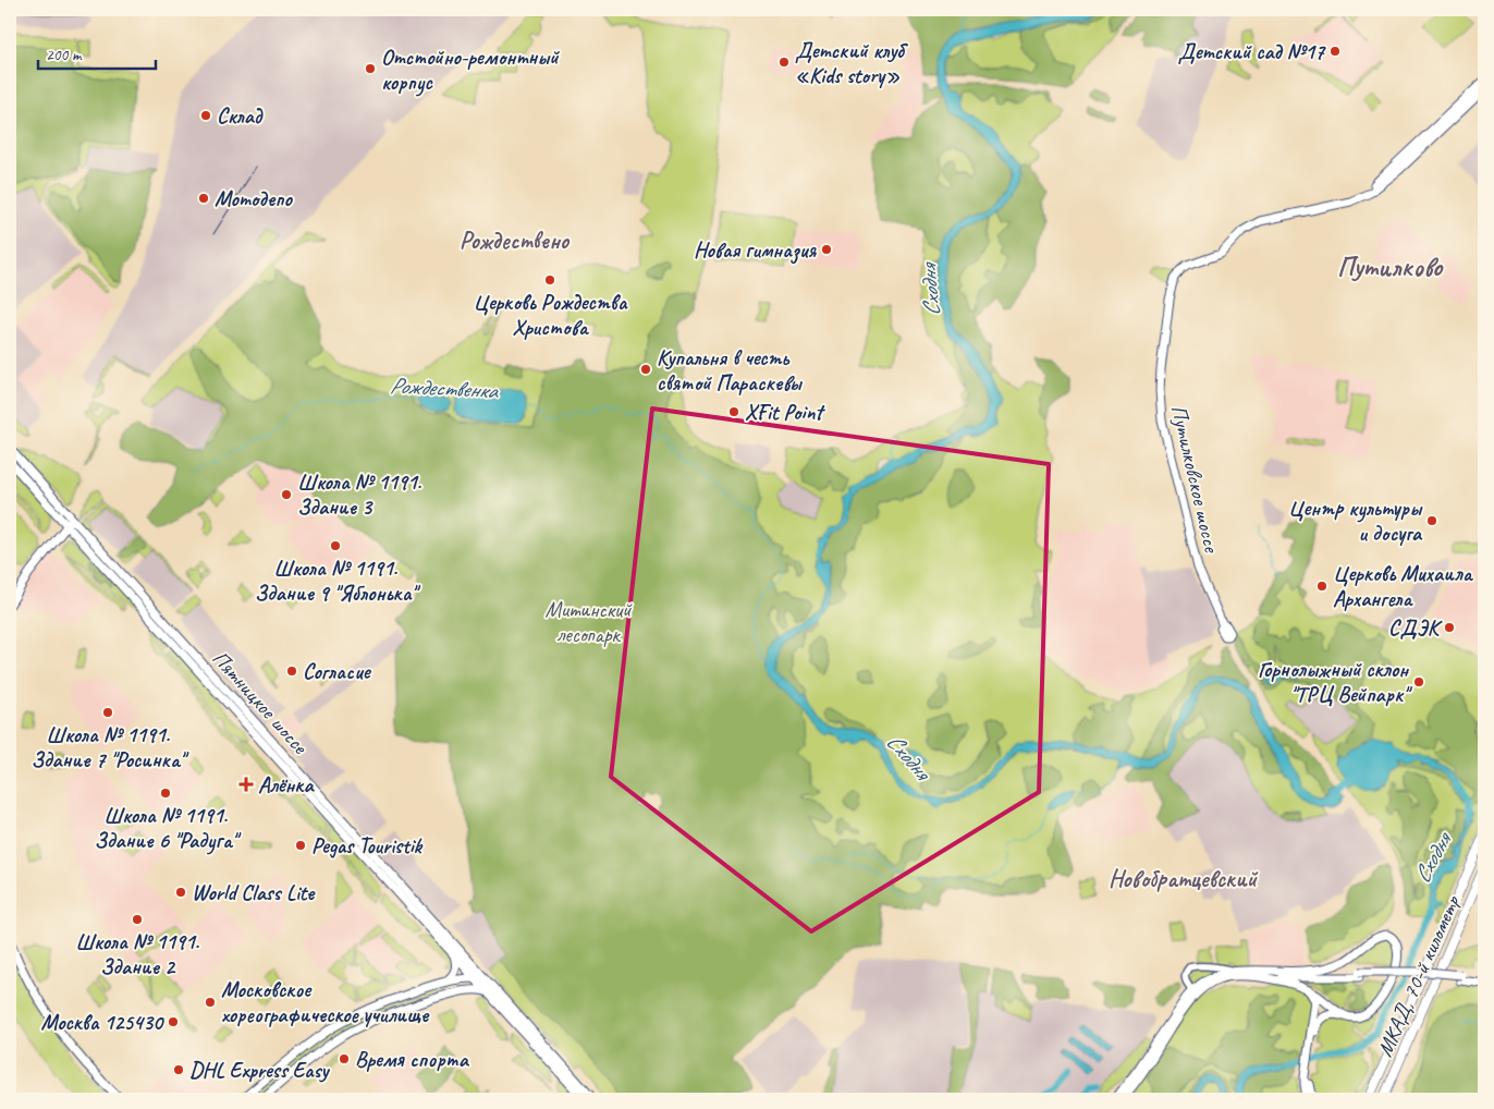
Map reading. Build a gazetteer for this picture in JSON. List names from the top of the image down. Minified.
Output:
{"streets":{"highway":["МКАД, 70-й километр"],"main road":["Путилковское шоссе","Пятницкое шоссе"]},"districts":["Рождествено","Путилково","Новобратцевский"],"water":["Сходня","Рождественка"],"parks":["Митинский лесопарк"],"places":{"other":["Детский сад №17","Детский клуб «Kids story»","Отстойно-ремонтный корпус","Склад","Мотодепо","Новая гимназия","Церковь Рождества Христова","Купальня в честь святой Параскевы","XFit Point","Школа № 1191. Здание 3","Центр культуры и досуга","Школа № 1191. Здание 9 \"Яблонька\"","Церковь Михаила Архангела","СДЭК","Согласие","Горнолыжный склон \"ТРЦ Вейпарк\"","Школа № 1191. Здание 7 \"Росинка\"","Школа № 1191. Здание 6 \"Радуга\"","Pegas Touristik","World Class Lite","Школа № 1191. Здание 2","Московское хореографическое училище","Москва 125430","Время спорта","DHL Express Easy"],"health":["Алёнка"]},"scale_bar":"200 m"}
